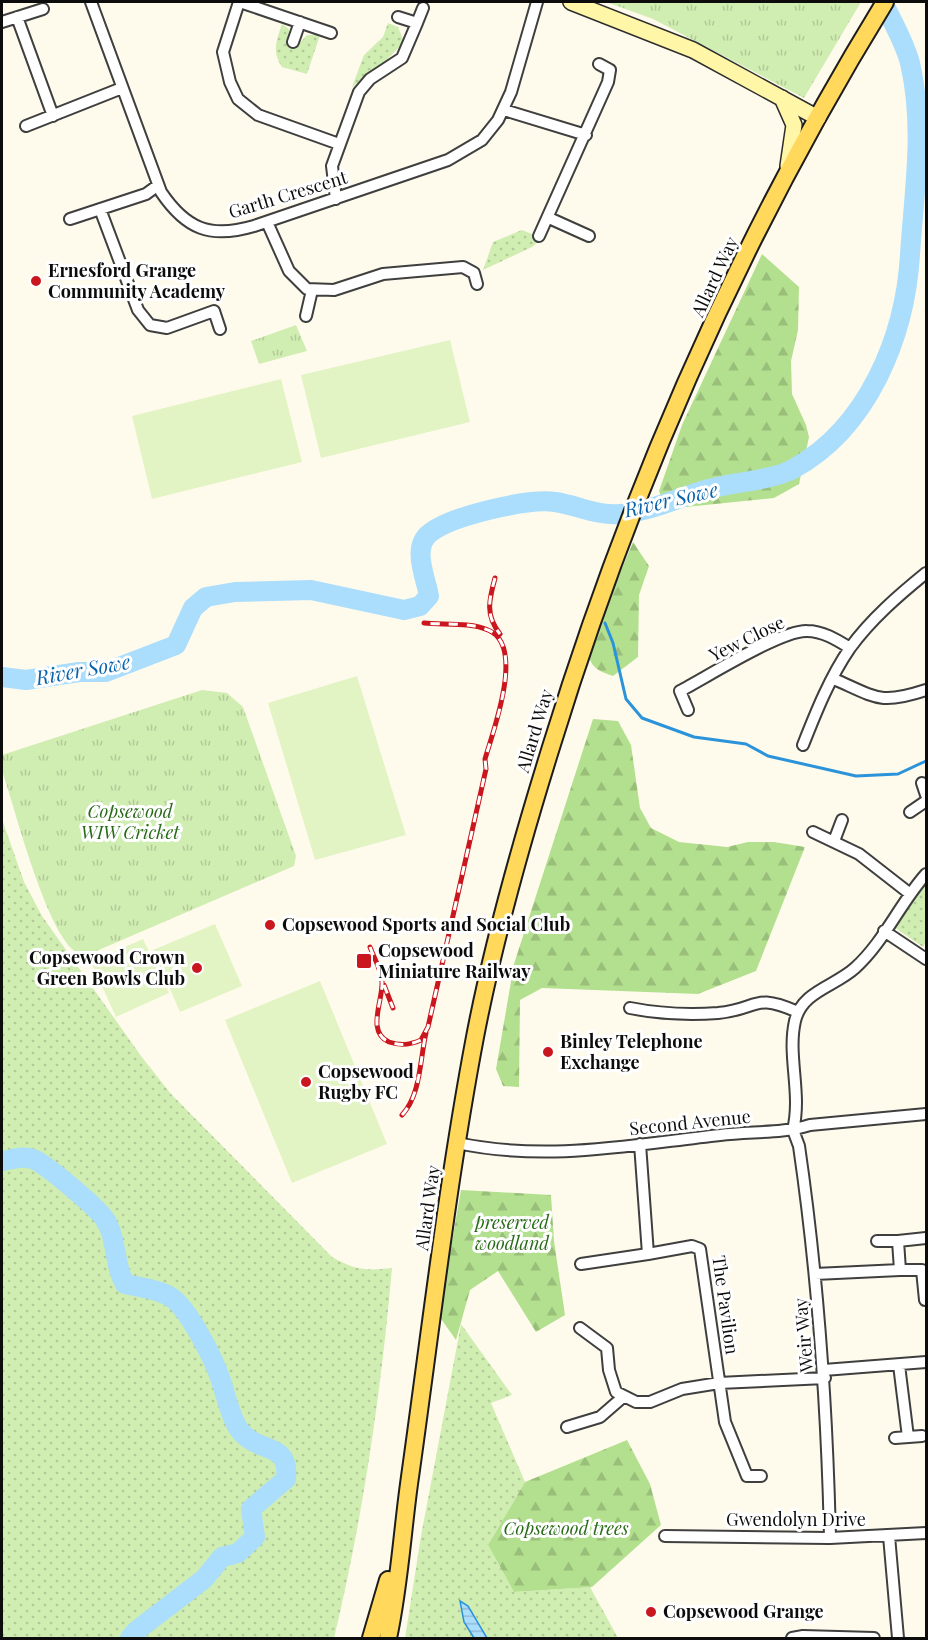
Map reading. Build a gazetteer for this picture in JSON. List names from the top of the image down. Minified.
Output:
{"streets":{"main road":["Allard Way"],"street":["Garth Crescent","Yew Close","Second Avenue","The Pavilion","Weir Way","Gwendolyn Drive"]},"crossings":[["Allard Way","Second Avenue"],["Second Avenue","Weir Way"],["Weir Way","Gwendolyn Drive"]],"water":["River Sowe"],"parks":["Copsewood WIW Cricket","preserved woodland","Copsewood trees"],"places":{"other":["Ernesford Grange Community Academy","Copsewood Sports and Social Club","Copsewood Crown Green Bowls Club","Binley Telephone Exchange","Copsewood Rugby FC","Copsewood Grange"],"transit":["Copsewood Miniature Railway"]}}
